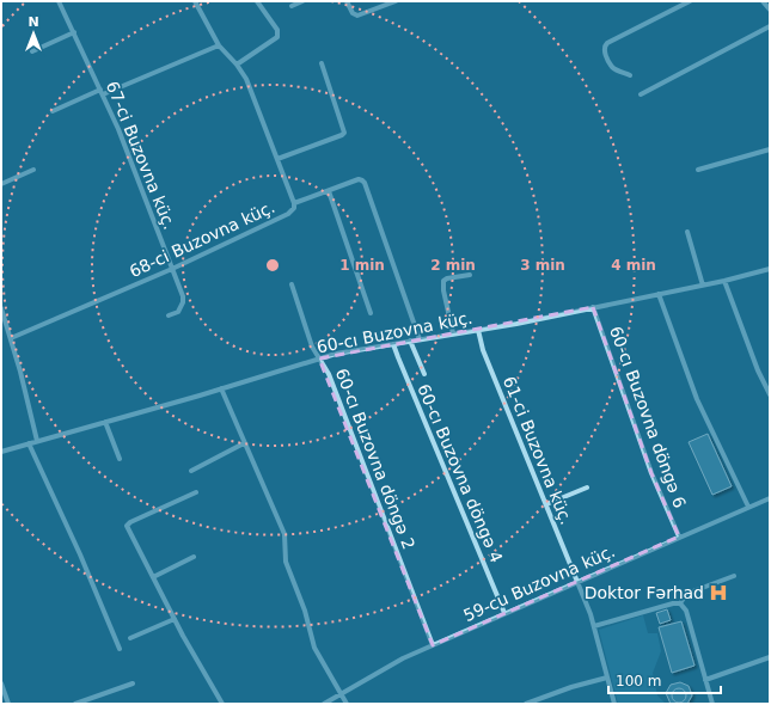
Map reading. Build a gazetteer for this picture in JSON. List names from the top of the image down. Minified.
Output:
{"streets":{"street":["67-ci Buzovna küç.","68-ci Buzovna küç.","60-cı Buzovna küç.","60-cı Buzovna döngə 6","61-ci Buzovna küç.","60-cı Buzovna döngə 2","60-cı Buzovna döngə 4","59-cu Buzovna küç."]},"crossings":[["67-ci Buzovna küç.","68-ci Buzovna küç."],["60-cı Buzovna küç.","60-cı Buzovna döngə 6"],["60-cı Buzovna küç.","61-ci Buzovna küç."],["60-cı Buzovna küç.","60-cı Buzovna döngə 2"],["60-cı Buzovna küç.","60-cı Buzovna döngə 4"],["60-cı Buzovna döngə 6","59-cu Buzovna küç."],["61-ci Buzovna küç.","59-cu Buzovna küç."],["60-cı Buzovna döngə 2","59-cu Buzovna küç."],["60-cı Buzovna döngə 4","59-cu Buzovna küç."]],"places":{"hospital":["Doktor Fərhad"]},"scale_bar":"100 m","north":"top","rings":["1 min","2 min","3 min","4 min"]}
